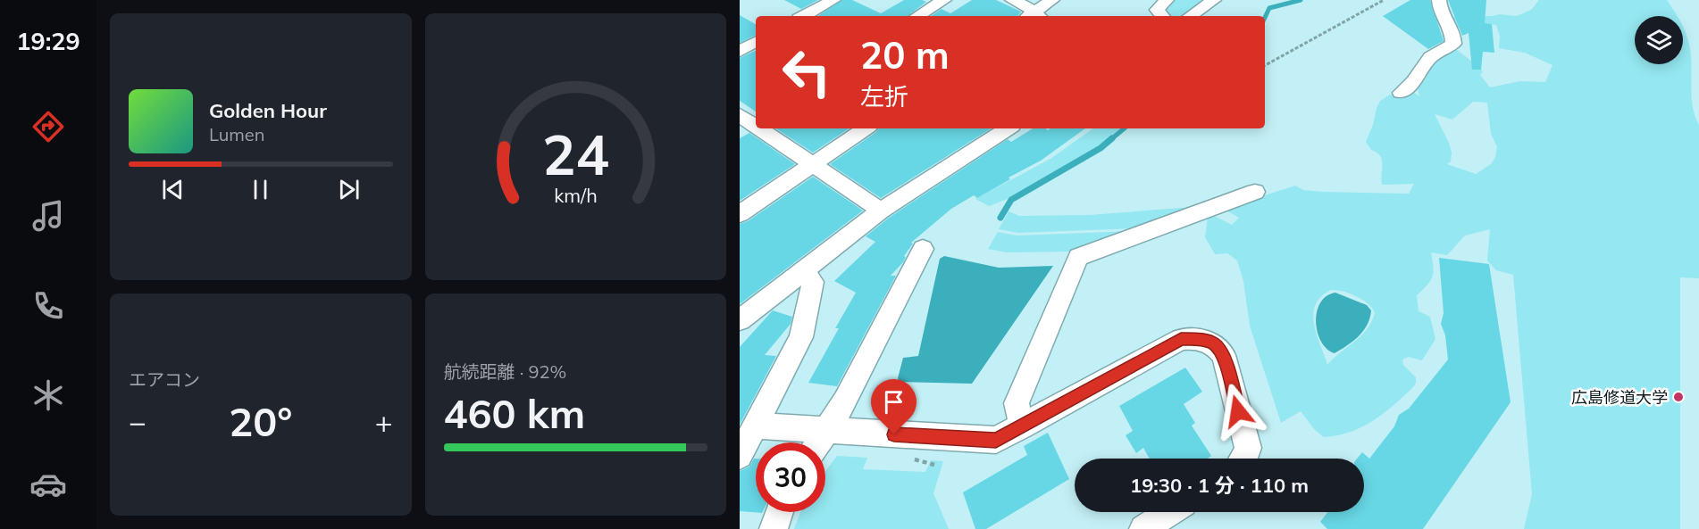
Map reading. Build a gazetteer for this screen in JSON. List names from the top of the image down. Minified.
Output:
{"places":["広島修道大学"],"page":{"tabs":"19:29","turn":["20 m","左折"],"song":["Golden Hour","Lumen"],"tile":["エアコン",["航続距離 · 92%","460 km"]],"heat":["−","20°","+"],"limit":"30","trip":"19:30 · 1 分 · 110 m","gauge":["24","km/h"]}}
